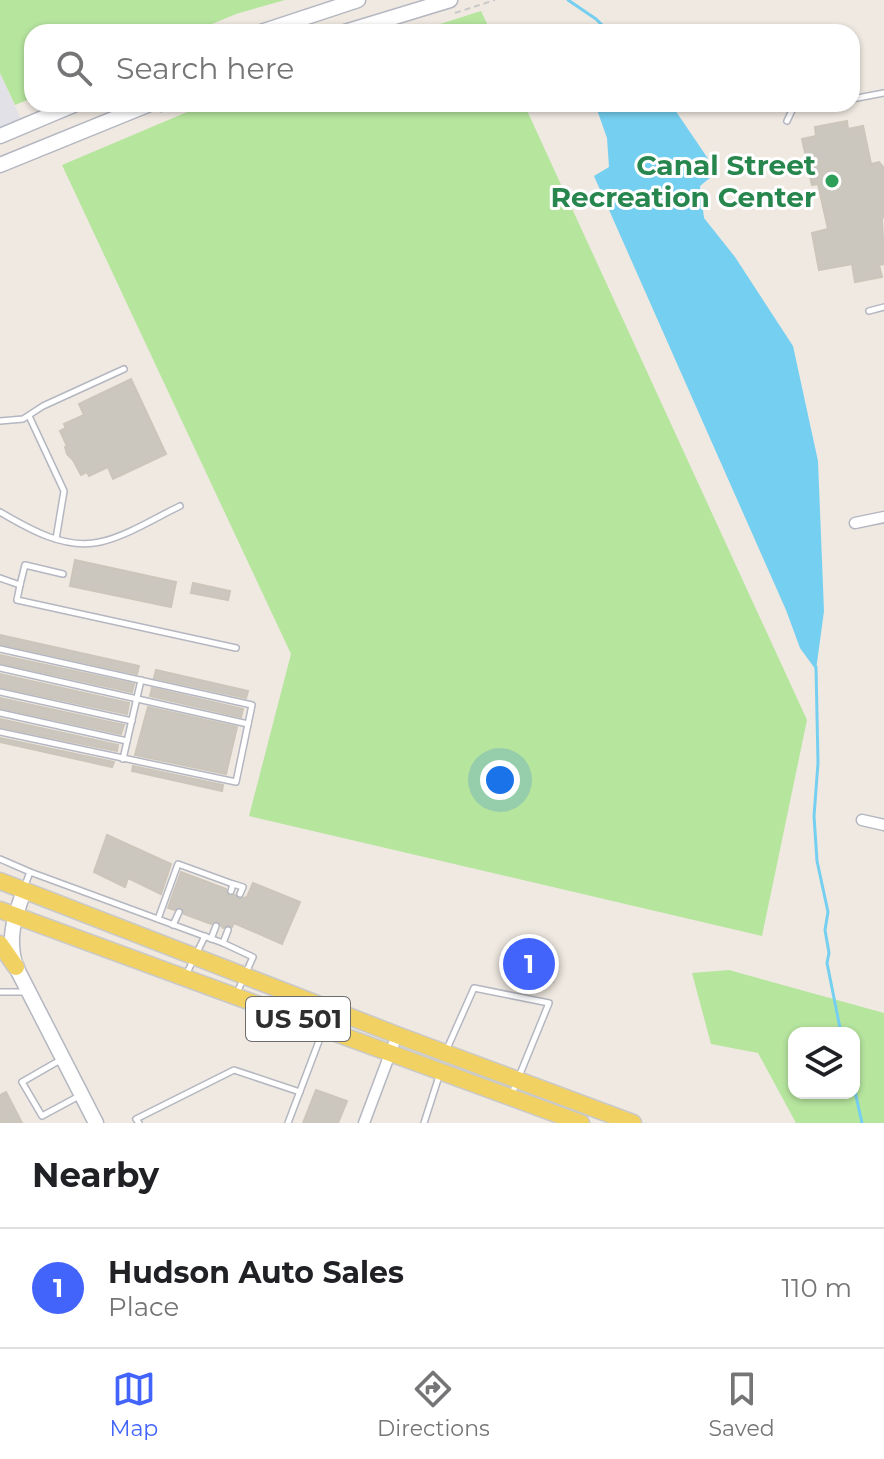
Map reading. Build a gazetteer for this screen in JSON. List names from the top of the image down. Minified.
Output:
{"streets":{"main road":["US 501"]},"places":["Canal Street Recreation Center"],"page":{"search":"Search here","pins":"1","heading":"Nearby","list":[{"mark":"1","name":"Hudson Auto Sales","note":"Place","value":"110 m"}],"nav":["Map","Directions","Saved"]}}
